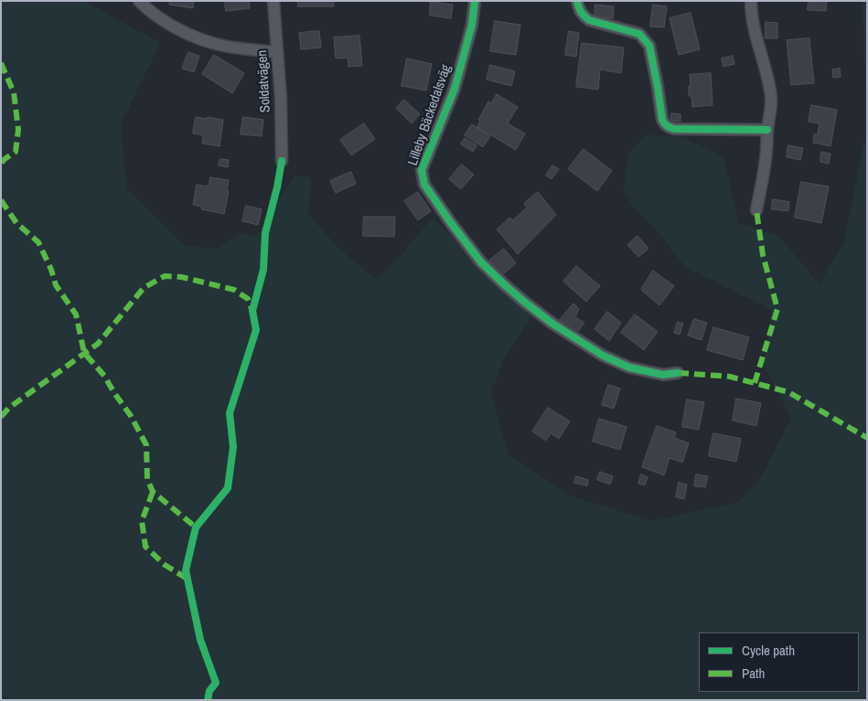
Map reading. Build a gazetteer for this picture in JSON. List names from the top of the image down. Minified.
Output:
{"streets":{"street":["Soldatvägen","Lilleby Bäckedalsväg"]},"legend":["Cycle path","Path"]}
